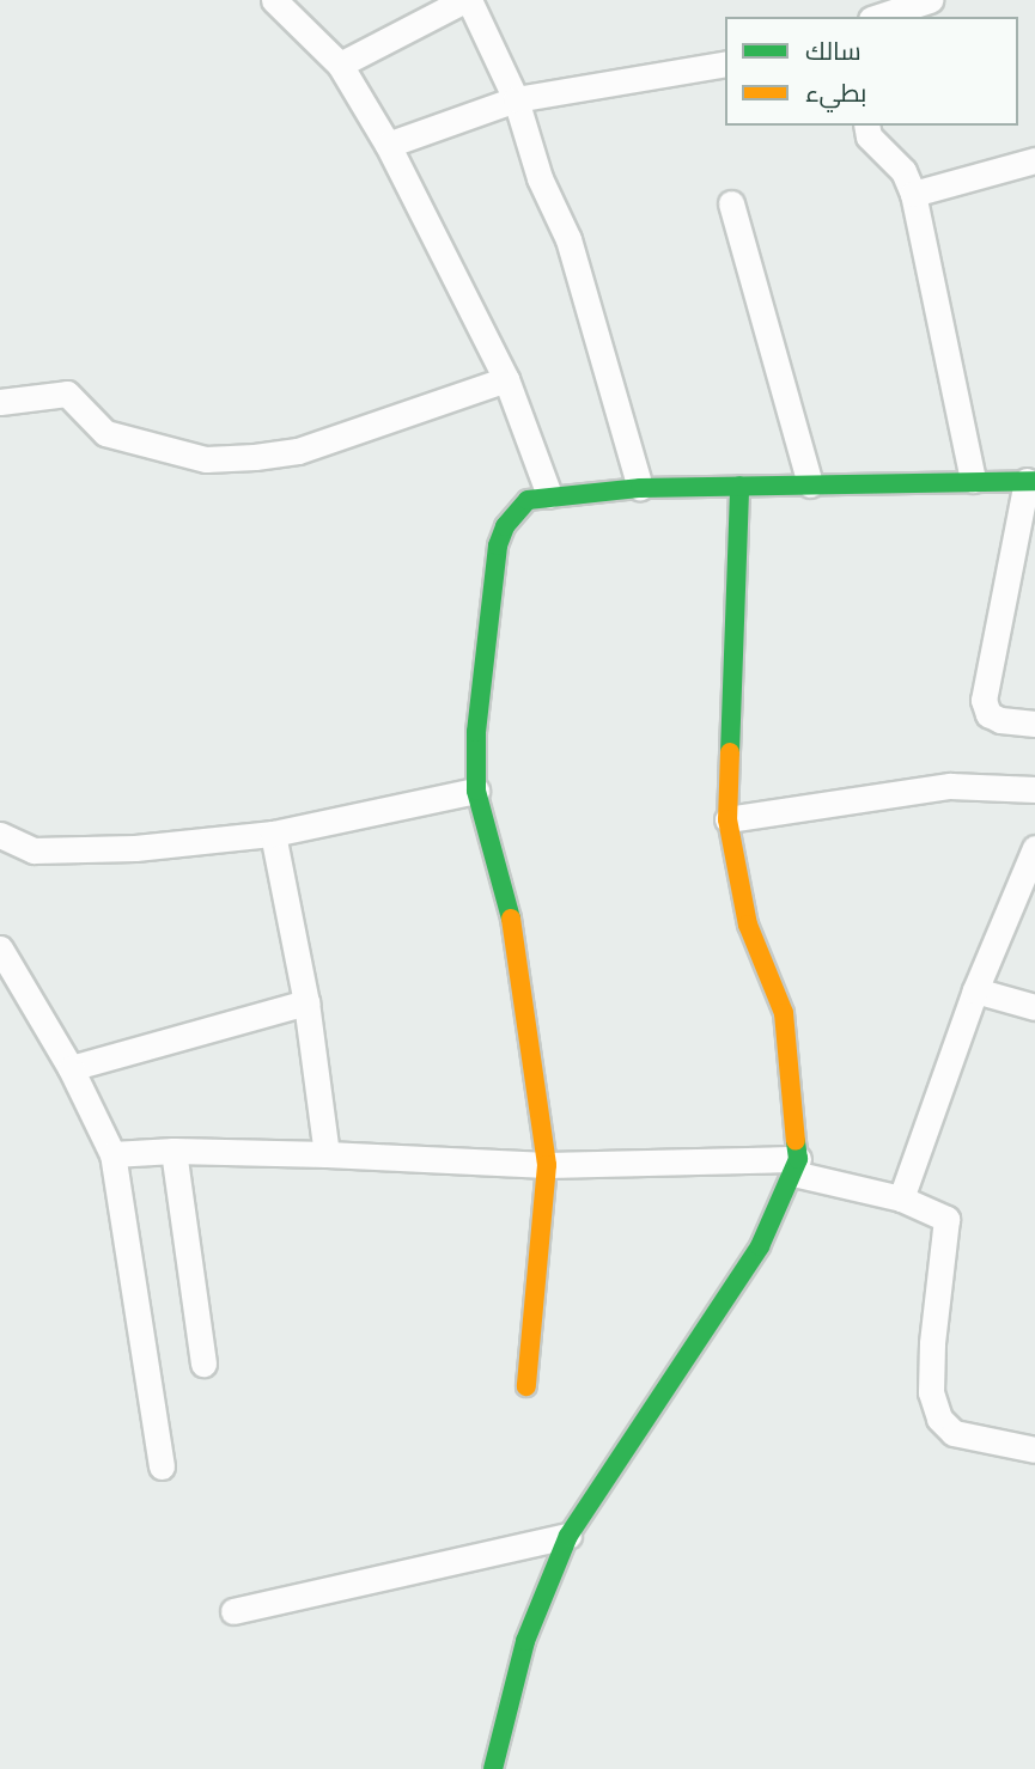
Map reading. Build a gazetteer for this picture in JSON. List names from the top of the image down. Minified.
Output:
{"legend":["سالك","بطيء"]}
